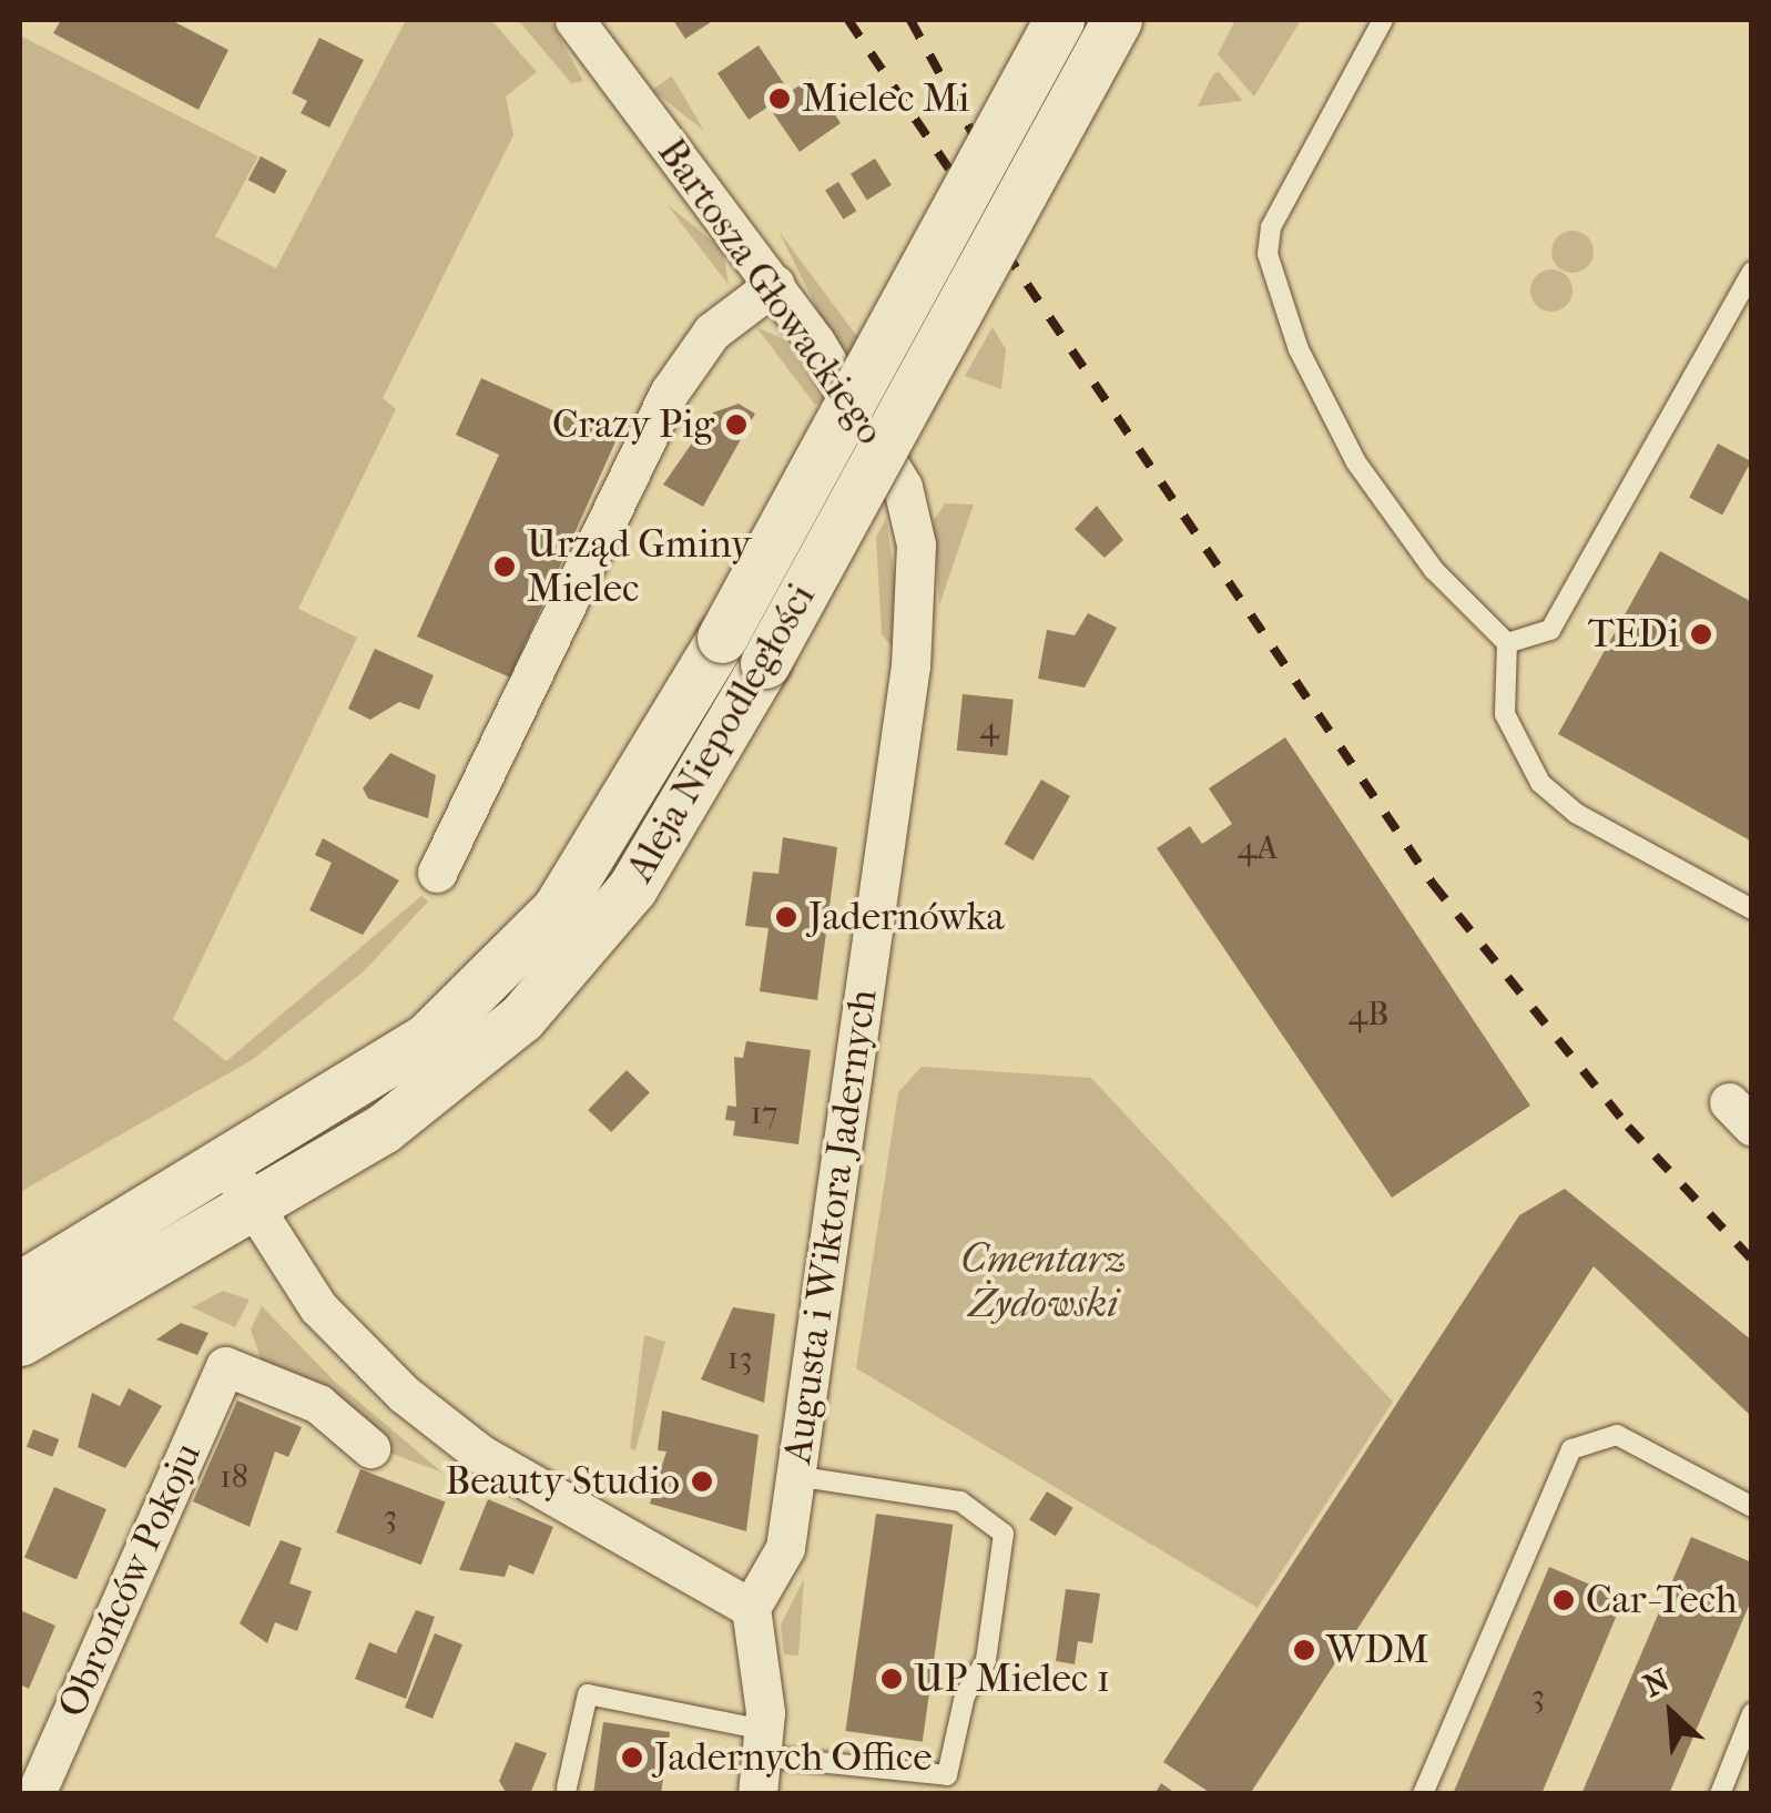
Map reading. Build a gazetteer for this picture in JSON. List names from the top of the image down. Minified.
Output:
{"streets":{"street":["Bartosza Głowackiego","Aleja Niepodległości","Augusta i Wiktora Jadernych","Obrońców Pokoju"]},"crossings":[["Bartosza Głowackiego","Augusta i Wiktora Jadernych"]],"parks":["Cmentarz Żydowski"],"places":["Mielec Mi","Crazy Pig","Urząd Gminy Mielec","TEDi","Jadernówka","Beauty Studio","Car-Tech","WDM","UP Mielec 1","Jadernych Office"],"house_numbers":["4","4A","4B","17","13","18","3","3"],"north":"top left"}
